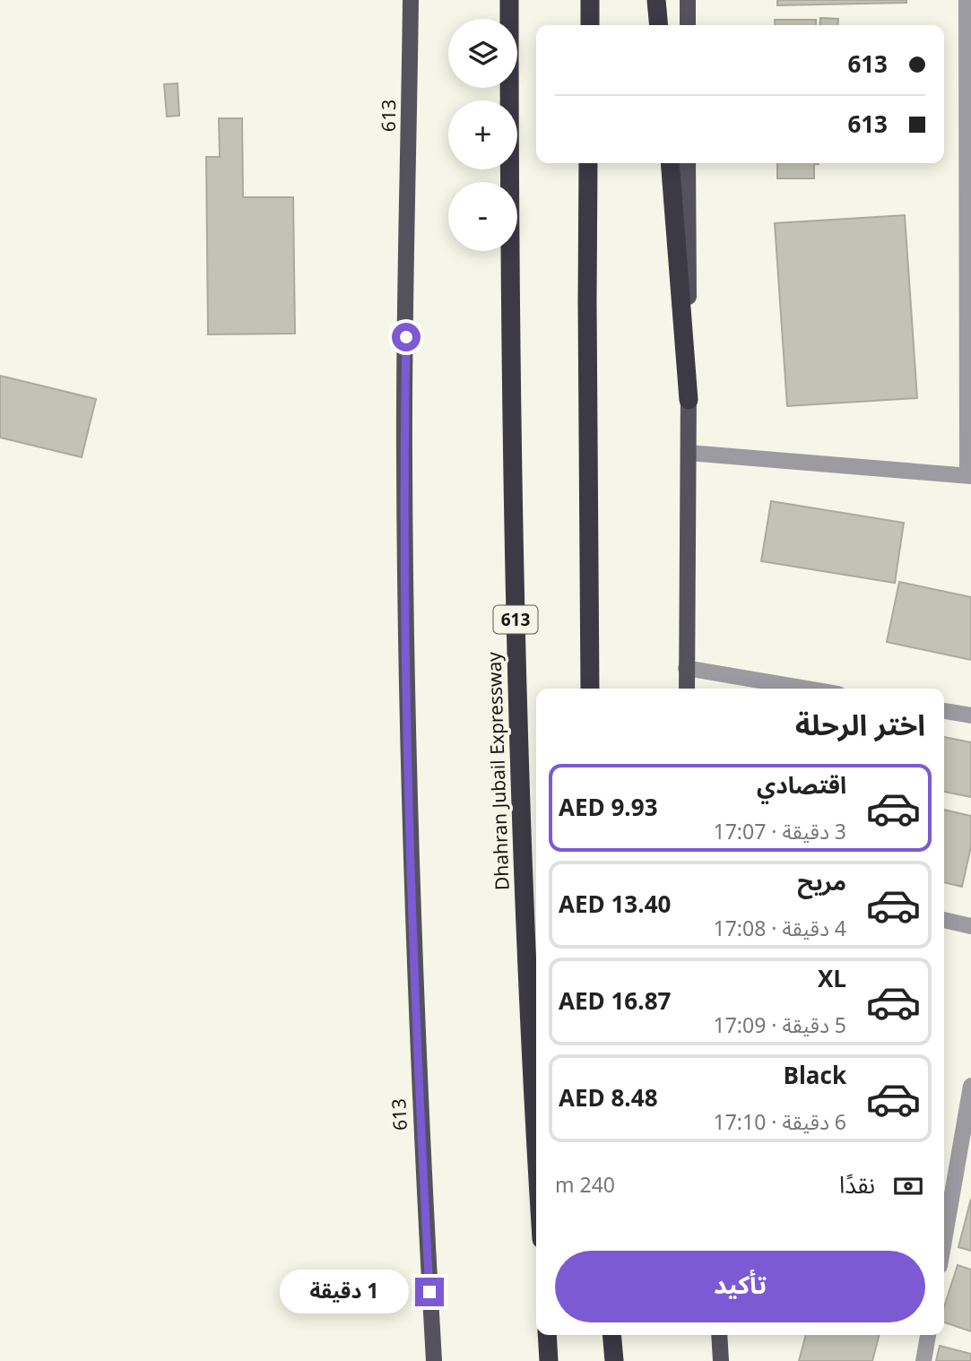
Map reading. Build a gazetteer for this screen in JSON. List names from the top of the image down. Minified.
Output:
{"streets":{"highway":["613","Dhahran Jubail Expressway"]},"page":{"map_buttons":["+","−"],"banner":["613","613"],"heading":"اختر الرحلة","list":[{"name":"اقتصادي","note":"3 دقيقة · 17:07","value":"AED 9.93"},{"name":"مريح","note":"4 دقيقة · 17:08","value":"AED 13.40"},{"name":"XL","note":"5 دقيقة · 17:09","value":"AED 16.87"},{"name":"Black","note":"6 دقيقة · 17:10","value":"AED 8.48"}],"pay":["نقدًا","240 m"],"buttons":"تأكيد","bubble":"1 دقيقة"}}
